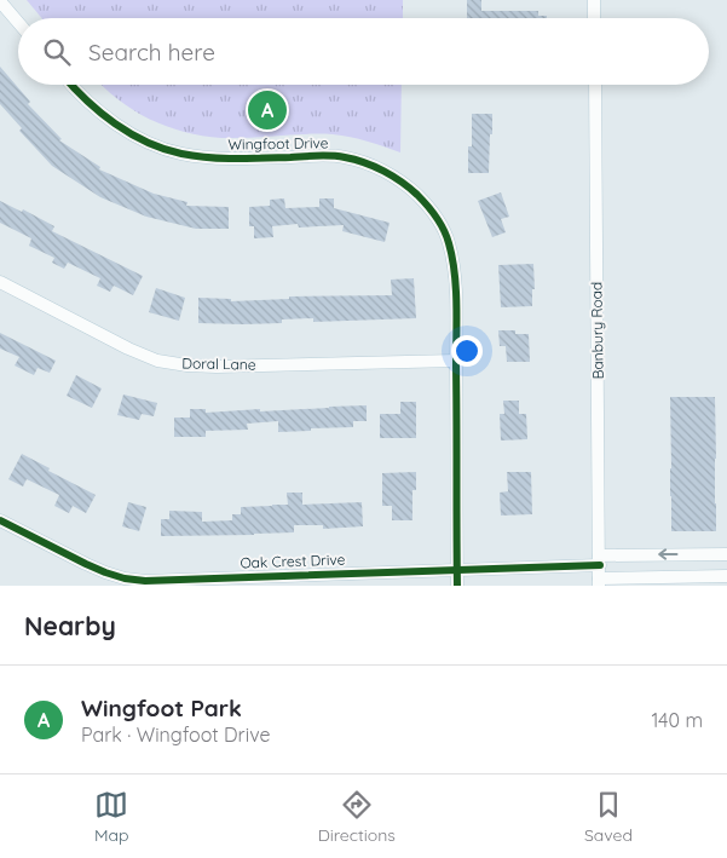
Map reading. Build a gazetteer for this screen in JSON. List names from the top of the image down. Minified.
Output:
{"streets":{"street":["Wingfoot Drive","Banbury Road","Doral Lane","Oak Crest Drive"]},"crossings":[["Wingfoot Drive","Doral Lane"],["Wingfoot Drive","Oak Crest Drive"],["Banbury Road","Oak Crest Drive"]],"page":{"search":"Search here","pins":"A","heading":"Nearby","list":[{"mark":"A","name":"Wingfoot Park","note":"Park · Wingfoot Drive","value":"140 m"}],"nav":["Map","Directions","Saved"]}}
